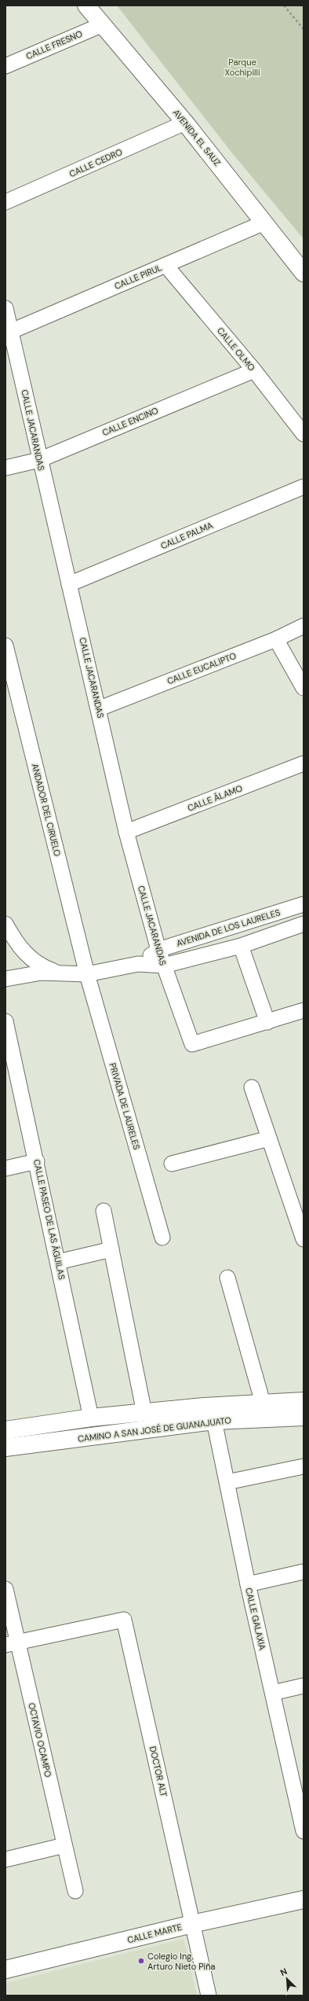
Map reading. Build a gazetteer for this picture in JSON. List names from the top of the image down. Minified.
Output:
{"streets":{"main road":["AVENIDA EL SAUZ","CAMINO A SAN JOSÉ DE GUANAJUATO","CALLE MARTE"],"street":["CALLE FRESNO","CALLE CEDRO","CALLE PIRUL","CALLE OLMO","CALLE ENCINO","CALLE JACARANDAS","CALLE PALMA","CALLE EUCALIPTO","CALLE ÁLAMO","ANDADOR DEL CIRUELO","AVENIDA DE LOS LAURELES","PRIVADA DE LAURELES","CALLE PASEO DE LAS ÁGUILAS","CALLE GALAXIA","OCTAVIO OCAMPO","DOCTOR ALT"]},"crossings":[["CALLE FRESNO","AVENIDA EL SAUZ"],["AVENIDA EL SAUZ","CALLE CEDRO"],["AVENIDA EL SAUZ","CALLE PIRUL"],["CALLE PIRUL","CALLE OLMO"],["CALLE PIRUL","CALLE JACARANDAS"],["CALLE OLMO","CALLE ENCINO"],["CALLE ENCINO","CALLE JACARANDAS"],["CALLE JACARANDAS","CALLE PALMA"],["CALLE JACARANDAS","CALLE EUCALIPTO"],["CALLE JACARANDAS","CALLE ÁLAMO"],["CALLE JACARANDAS","AVENIDA DE LOS LAURELES"],["ANDADOR DEL CIRUELO","AVENIDA DE LOS LAURELES"],["ANDADOR DEL CIRUELO","PRIVADA DE LAURELES"],["AVENIDA DE LOS LAURELES","PRIVADA DE LAURELES"],["CALLE PASEO DE LAS ÁGUILAS","CAMINO A SAN JOSÉ DE GUANAJUATO"],["CAMINO A SAN JOSÉ DE GUANAJUATO","CALLE GALAXIA"],["OCTAVIO OCAMPO","DOCTOR ALT"],["DOCTOR ALT","CALLE MARTE"]],"parks":["Parque Xochipilli"],"places":["Colegio Ing. Arturo Nieto Piña"],"north":"top left"}
